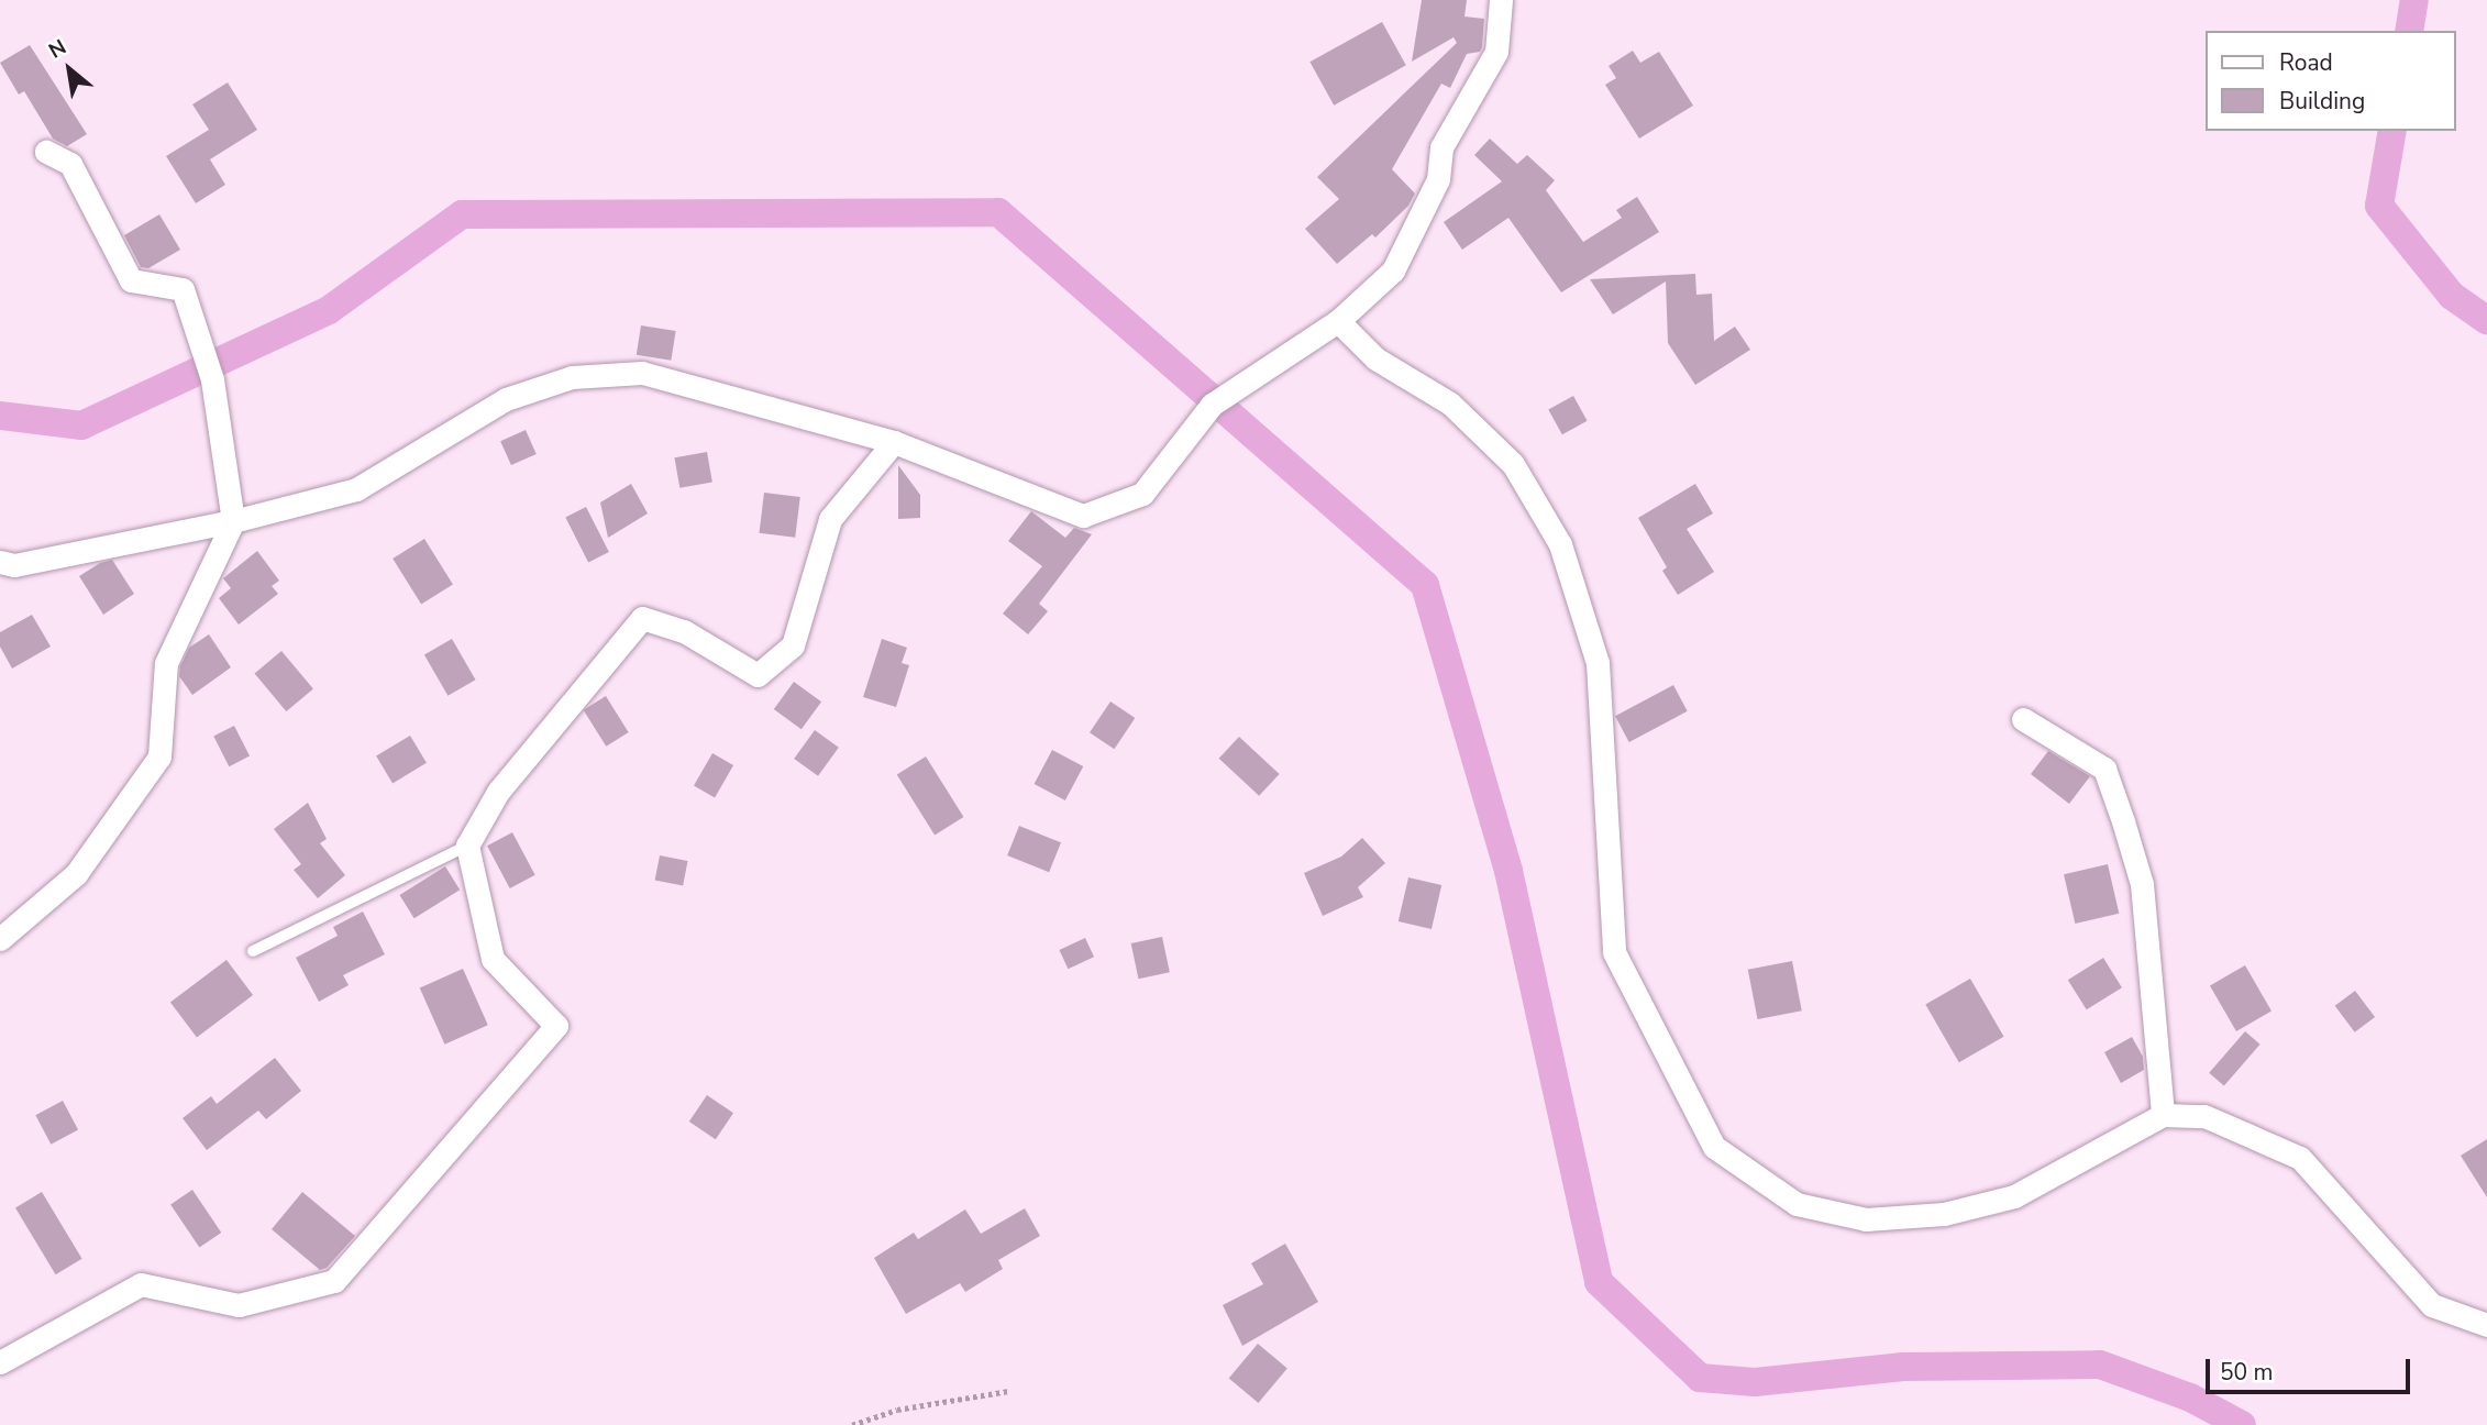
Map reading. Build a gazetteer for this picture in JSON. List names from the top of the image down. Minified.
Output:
{"legend":["Road","Building"],"scale_bar":"50 m","north":"top left"}
